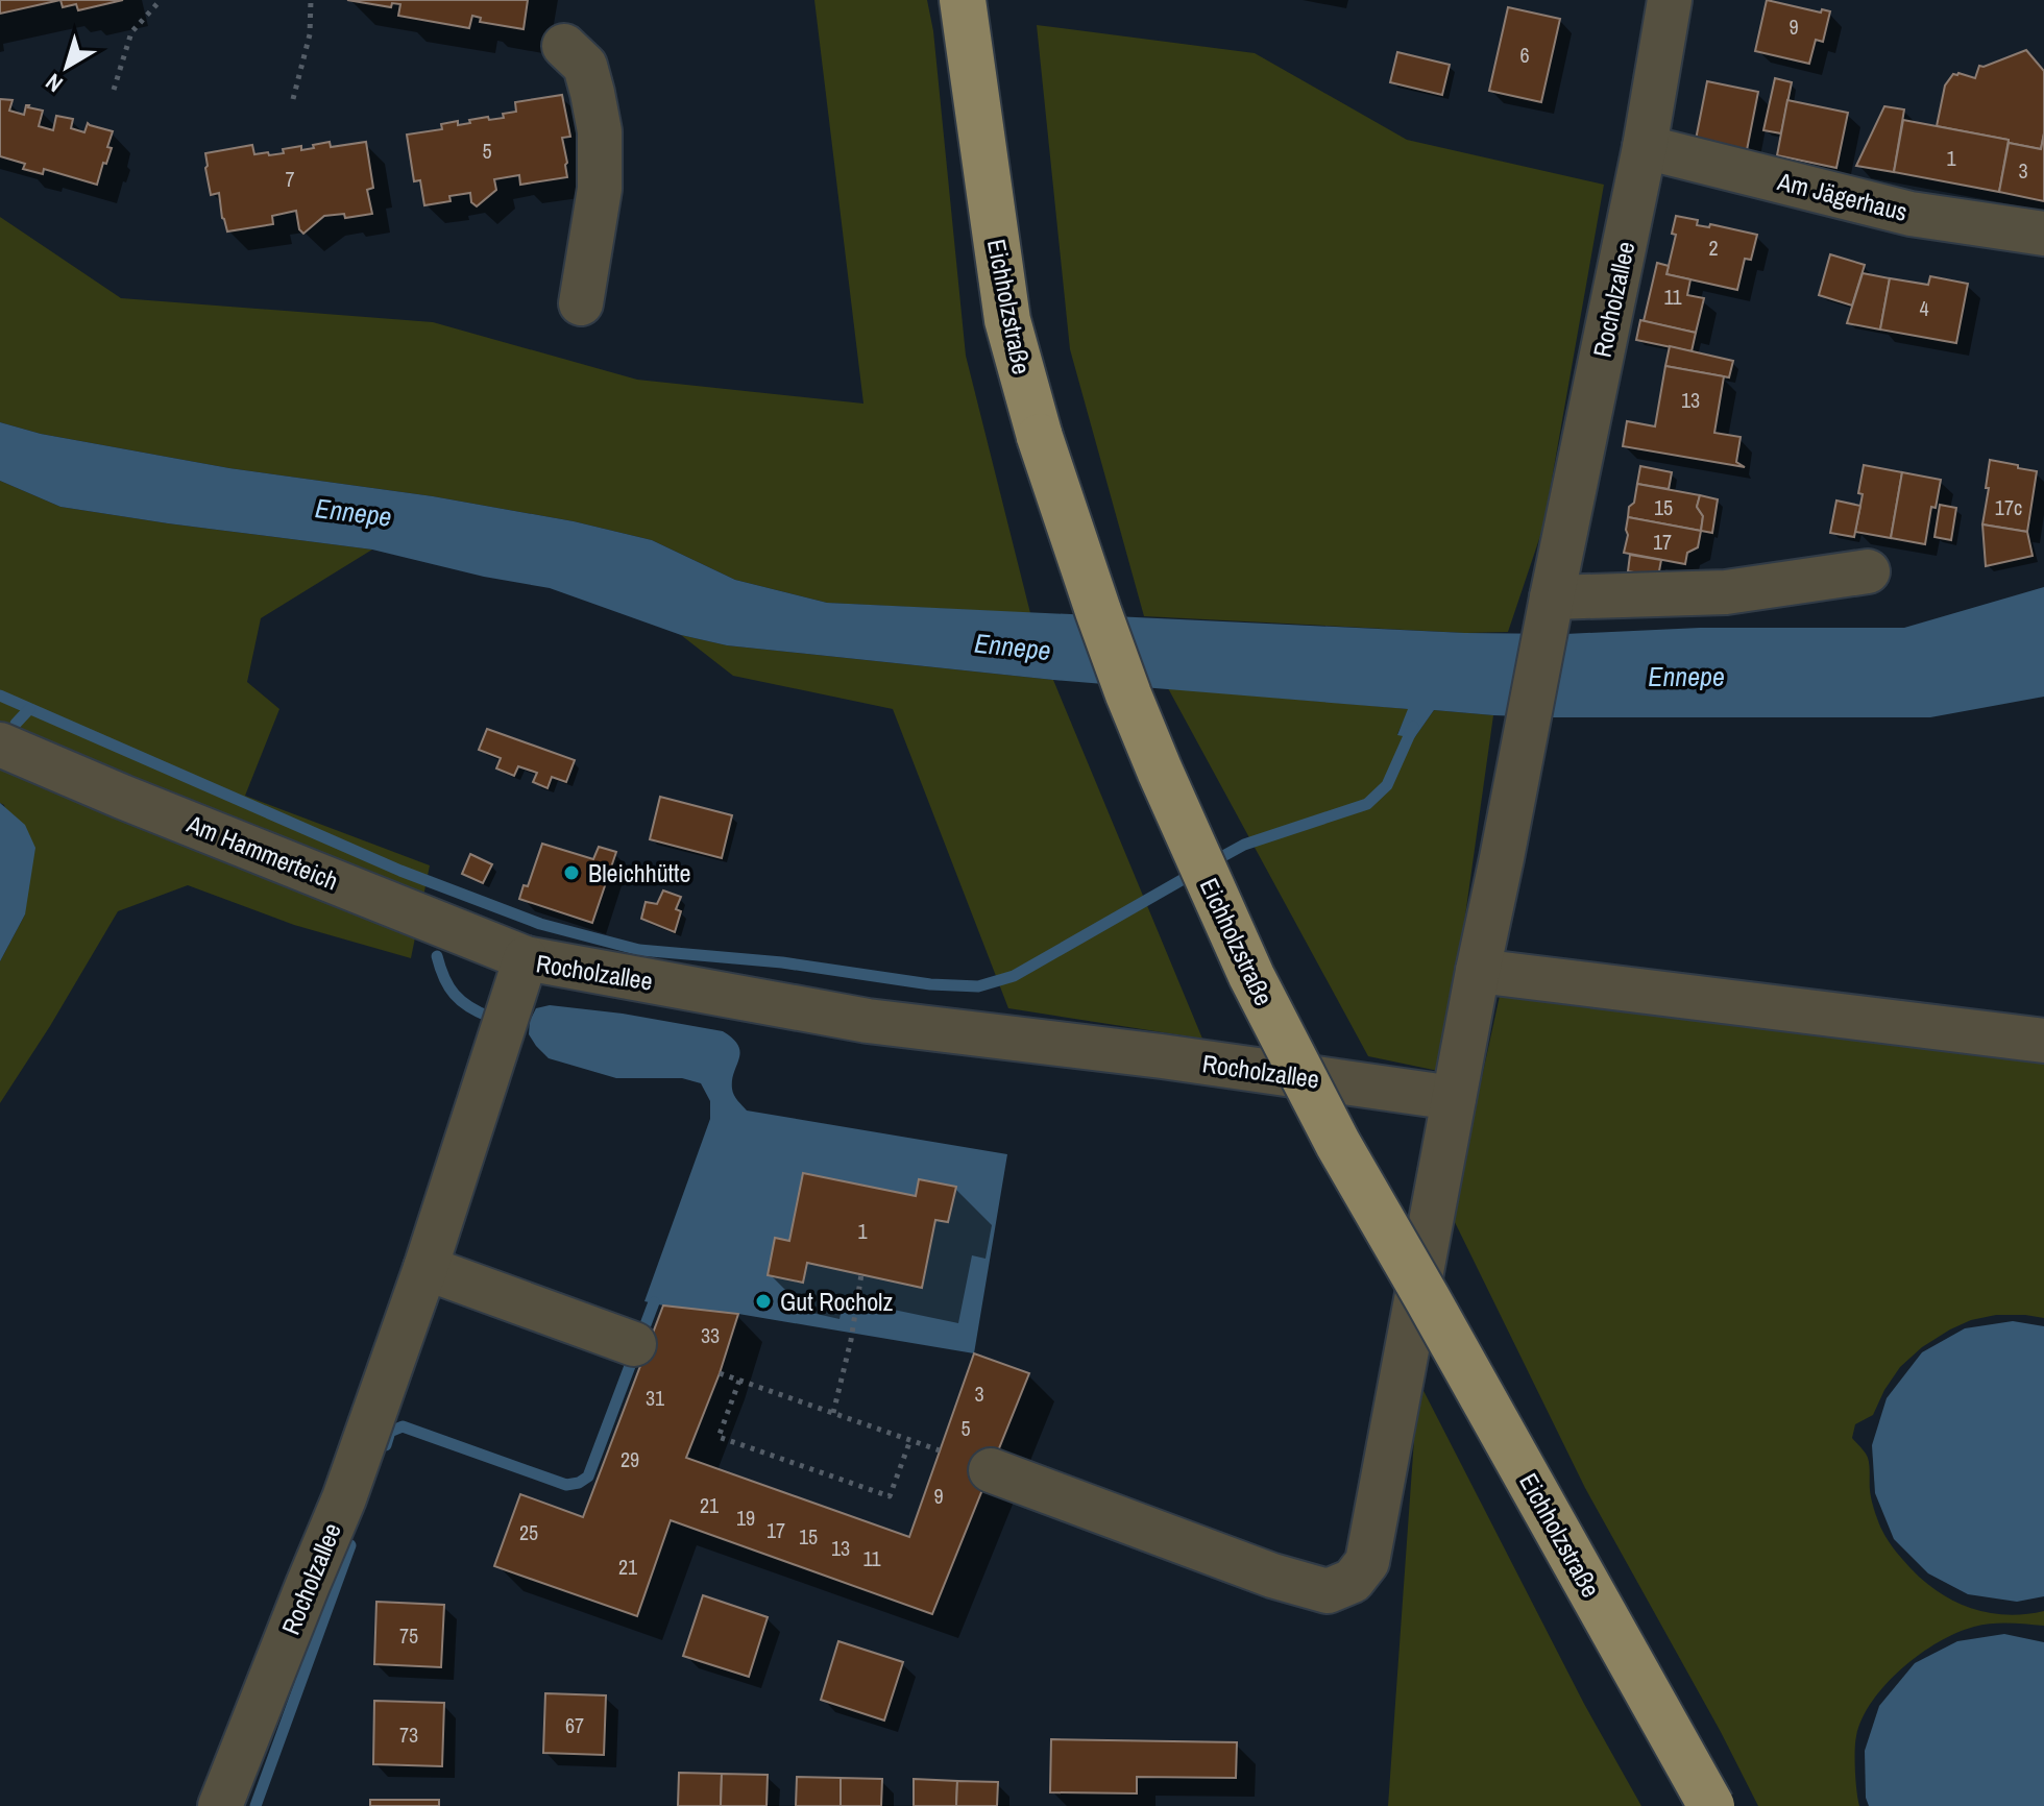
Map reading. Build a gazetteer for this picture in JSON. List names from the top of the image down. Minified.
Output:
{"streets":{"main road":["Eichholzstraße"],"street":["Am Jägerhaus","Rocholzallee","Am Hammerteich"]},"crossings":[["Am Jägerhaus","Rocholzallee"],["Rocholzallee","Am Hammerteich"]],"water":["Ennepe"],"places":["Bleichhütte","Gut Rocholz"],"house_numbers":["9","6","5","1","3","7","2","11","4","13","15","17c","17","1","33","3","31","5","29","9","21","19","17","25","15","13","11","21","75","67","73"],"north":"bottom left"}
